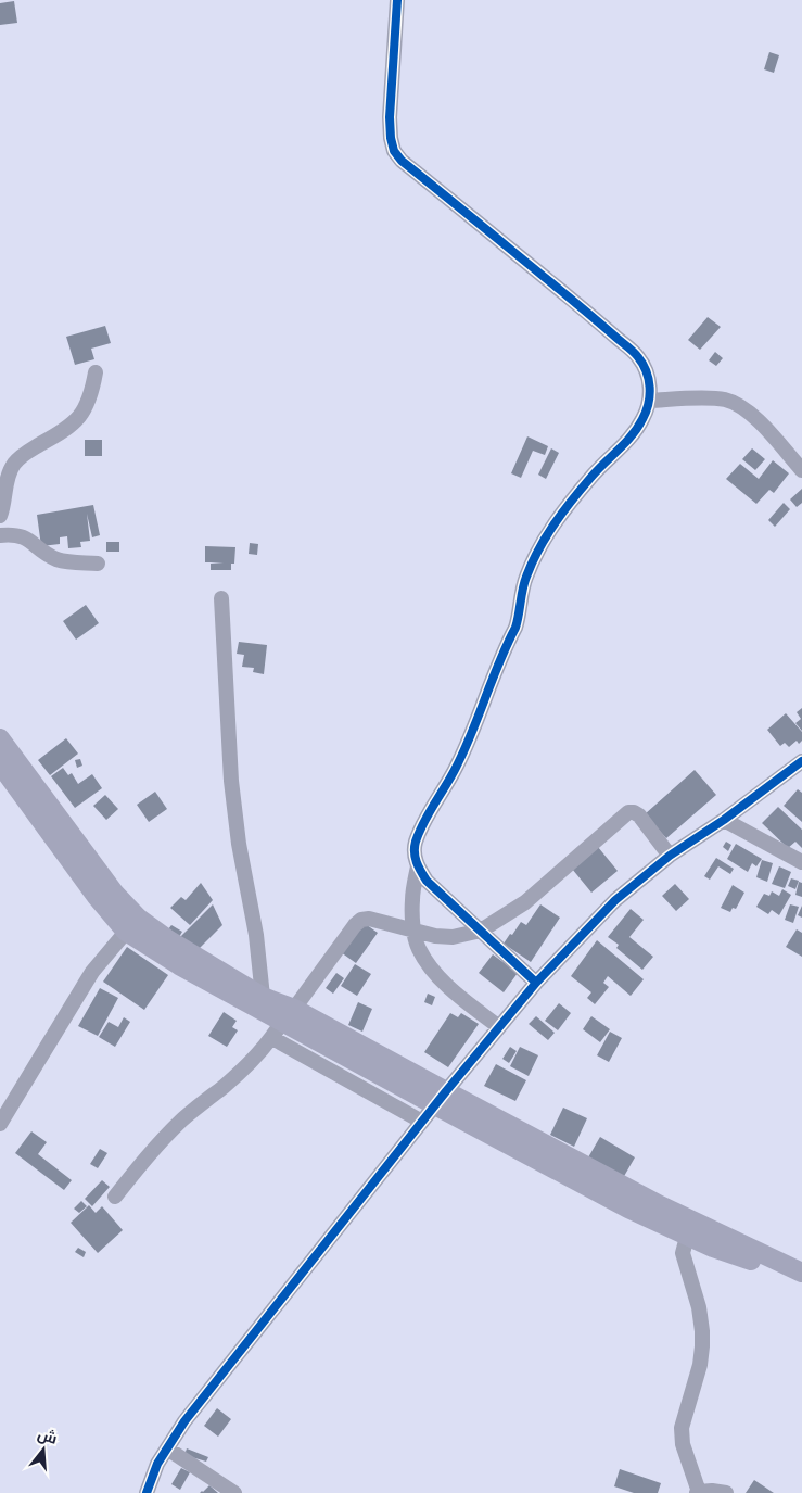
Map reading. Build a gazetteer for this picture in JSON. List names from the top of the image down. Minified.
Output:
{"north":"top"}
